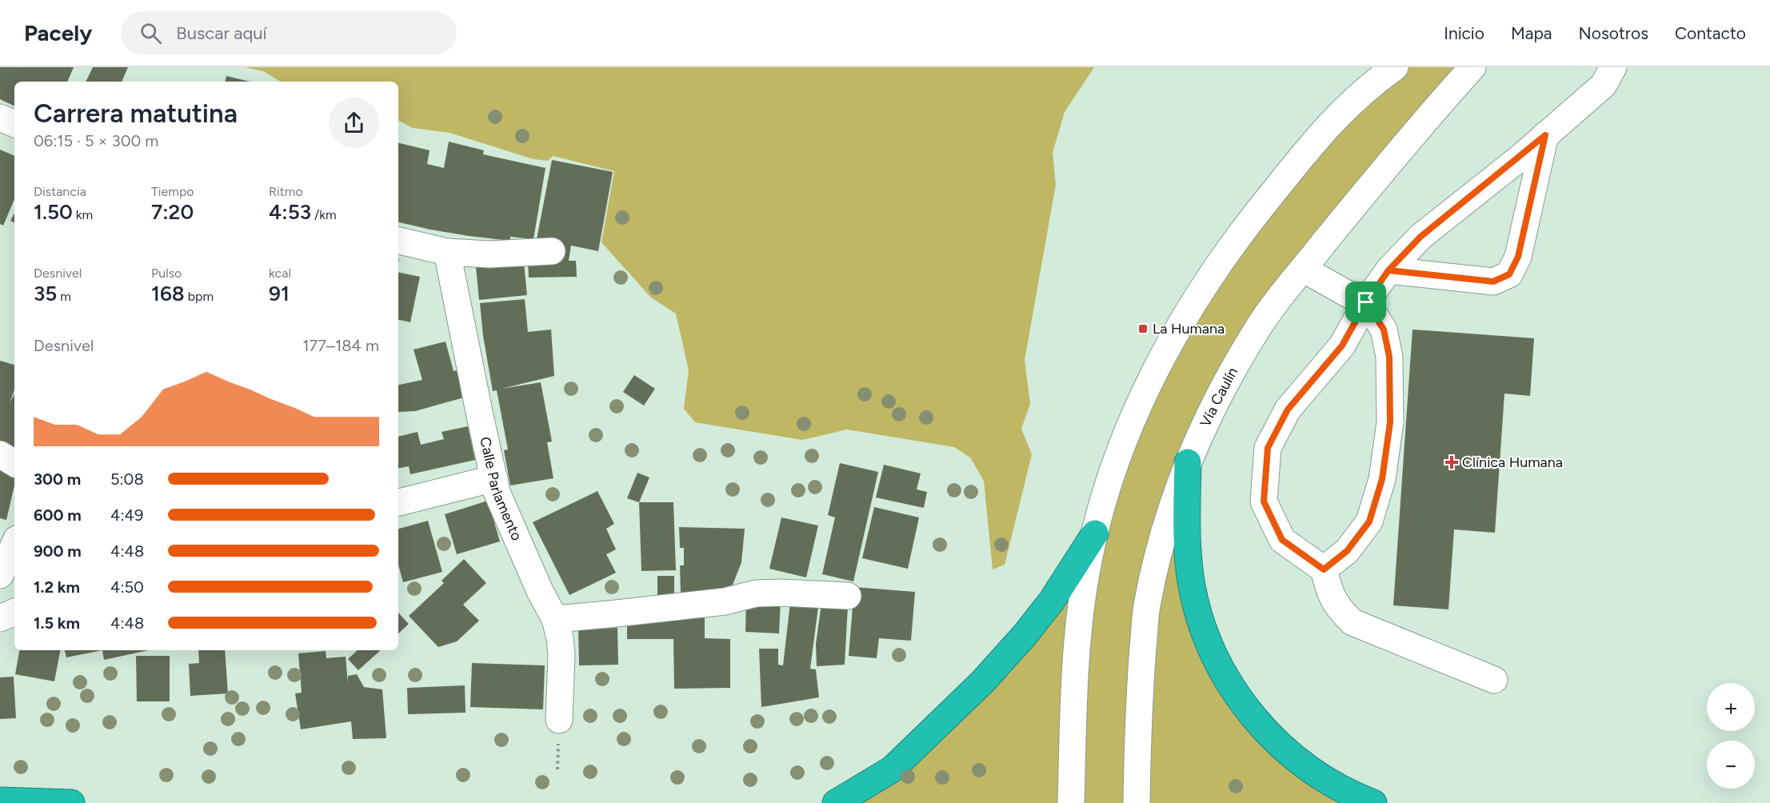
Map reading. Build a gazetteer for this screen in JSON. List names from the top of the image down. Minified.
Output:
{"streets":{"street":["Vía Caulín","Calle Parlamento"]},"places":{"transit":["La Humana"],"health":["Clínica Humana"]},"page":{"header":"Pacely","search":"Buscar aquí","nav":["Inicio","Mapa","Nosotros","Contacto"],"heading":["Carrera matutina","06:15 · 5 × 300 m"],"stats":[["Distancia","1.50 km"],["Tiempo","7:20"],["Ritmo","4:53 /km"],["Desnivel","35 m"],["Pulso","168 bpm"],["kcal","91"]],"chart":["Desnivel","177–184 m"],"list":[{"name":"300 m","note":"5:08"},{"name":"600 m","note":"4:49"},{"name":"900 m","note":"4:48"},{"name":"1.2 km","note":"4:50"},{"name":"1.5 km","note":"4:48"}],"map_buttons":["+","−"]}}
